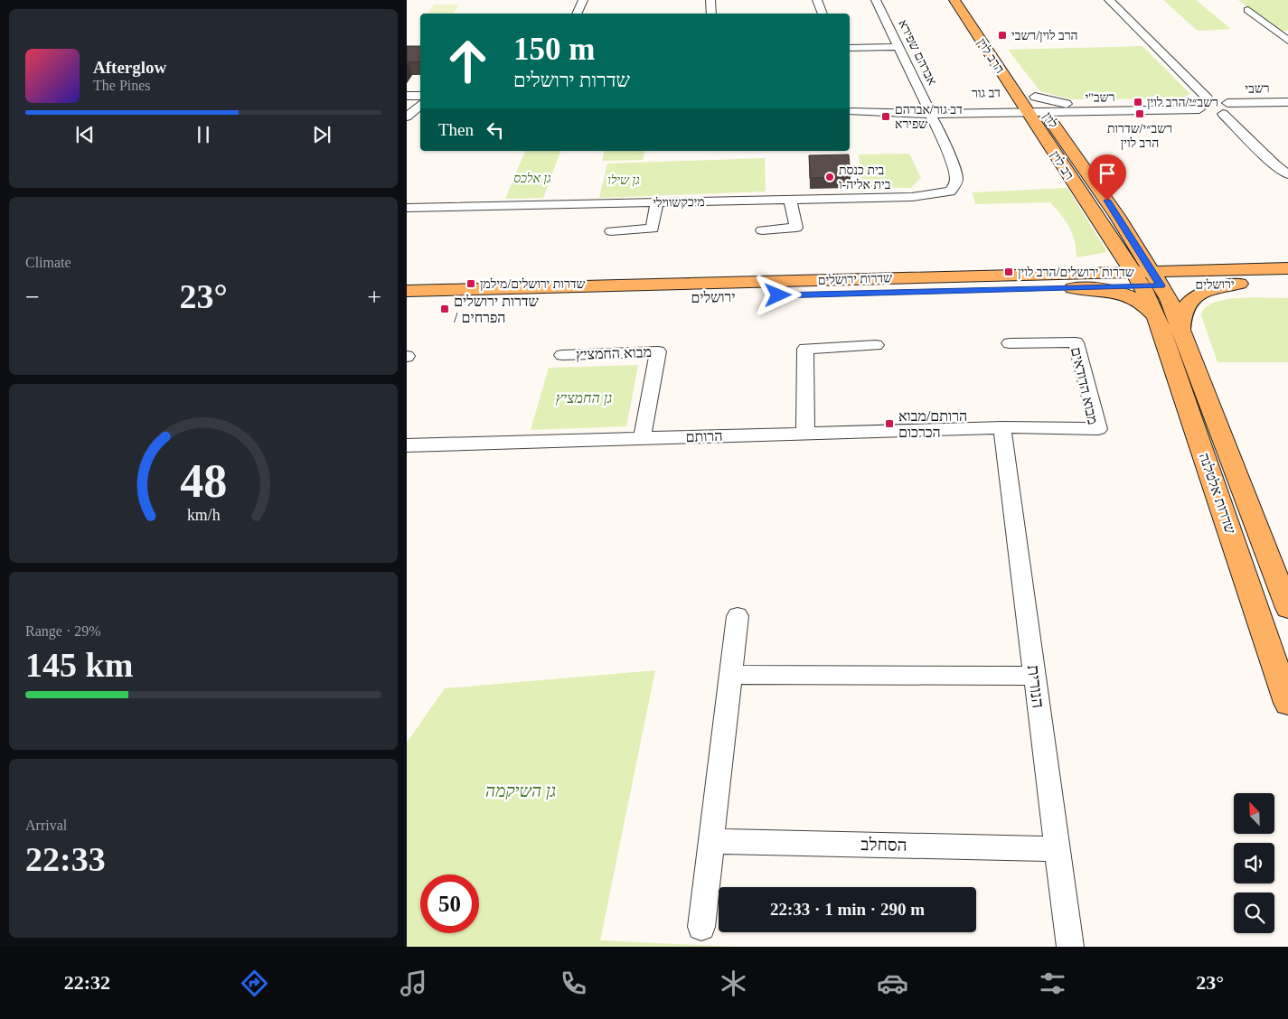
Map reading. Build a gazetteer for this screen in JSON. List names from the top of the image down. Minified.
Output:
{"streets":{"main road":["הרב לוין","לוין","רב לוין","שדרות ירושלים","ירושלים","שדרות אלטלנה"],"street":["אברהם שפירא","רשבי","דב גור","רשב\"י","מיכקשווילי","מבוא החמציץ","מבוא הדודאים","הרותם","הנורית","הסחלב"]},"crossings":[["אברהם שפירא","דב גור"],["אברהם שפירא","מיכקשווילי"],["הרב לוין","דב גור"],["הרב לוין","רשב\"י"],["הרב לוין","לוין"],["הרב לוין","רב לוין"],["דב גור","רשב\"י"],["דב גור","לוין"],["דב גור","רב לוין"],["רשב\"י","לוין"],["רשב\"י","רב לוין"],["לוין","רב לוין"],["לוין","שדרות ירושלים"],["לוין","ירושלים"],["לוין","שדרות אלטלנה"],["רב לוין","שדרות ירושלים"],["רב לוין","ירושלים"],["רב לוין","שדרות אלטלנה"],["שדרות ירושלים","ירושלים"],["שדרות ירושלים","שדרות אלטלנה"],["ירושלים","שדרות אלטלנה"],["מבוא החמציץ","הרותם"],["מבוא הדודאים","הרותם"],["מבוא הדודאים","הנורית"],["הרותם","הנורית"],["הנורית","הסחלב"]],"parks":["גן אלכס","גן שילו","גן החמציץ","גן השיקמה"],"places":{"transit":["הרב לוין/רשבי","רשב״י/הרב לוין","רשב״י/שדרות הרב לוין","דב גור/אברהם שפירא","שדרות ירושלים/הרב לוין","שדרות ירושלים/מילמן","שדרות ירושלים / הפרחים","הרותם/מבוא הכרכום"],"other":["בית כנסת בית אליה-ו"]},"north":"top left","page":{"turn":["150 m","שדרות ירושלים"],"song":["Afterglow","The Pines"],"then":"Then","tile":["Climate",["Range · 29%","145 km"],["Arrival","22:33"]],"heat":["−","23°","+"],"limit":"50","trip":"22:33 · 1 min · 290 m","tabs":["22:32","23°"],"gauge":["48","km/h"]}}
